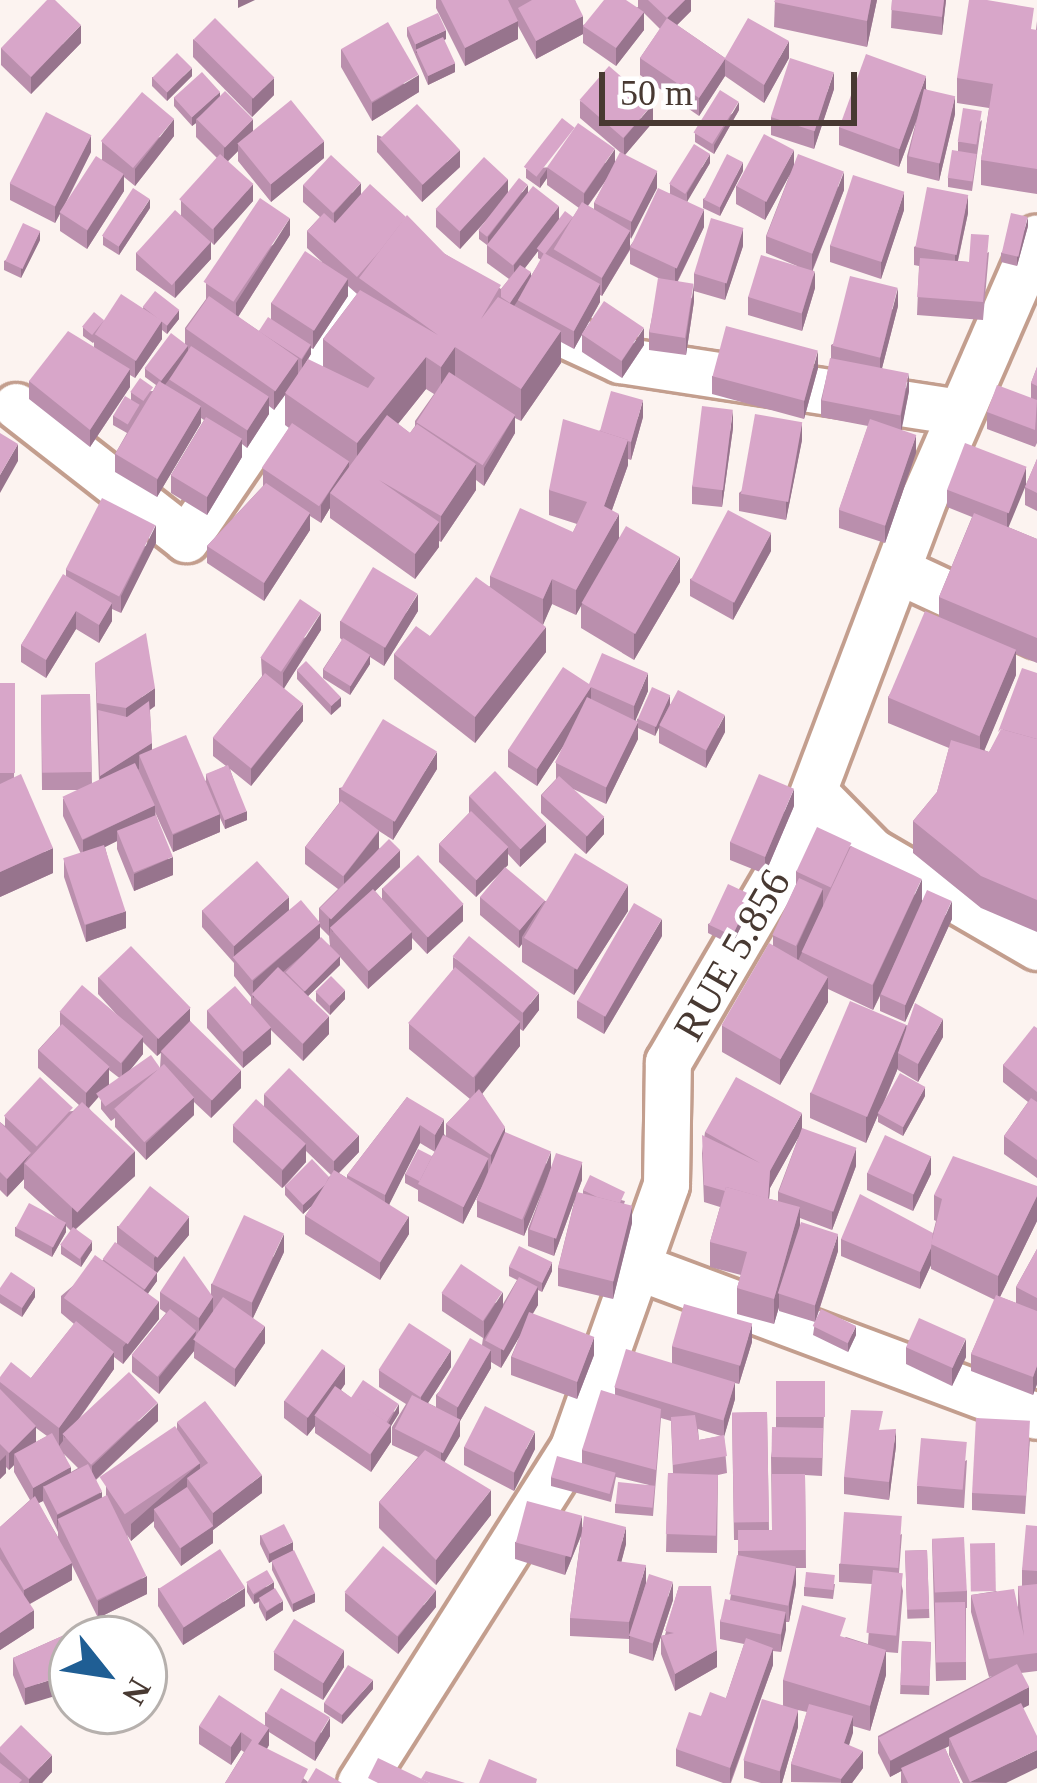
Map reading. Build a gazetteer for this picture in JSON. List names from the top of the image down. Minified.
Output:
{"streets":{"street":["RUE 5.856"]},"scale_bar":"50 m","north":"bottom right"}
